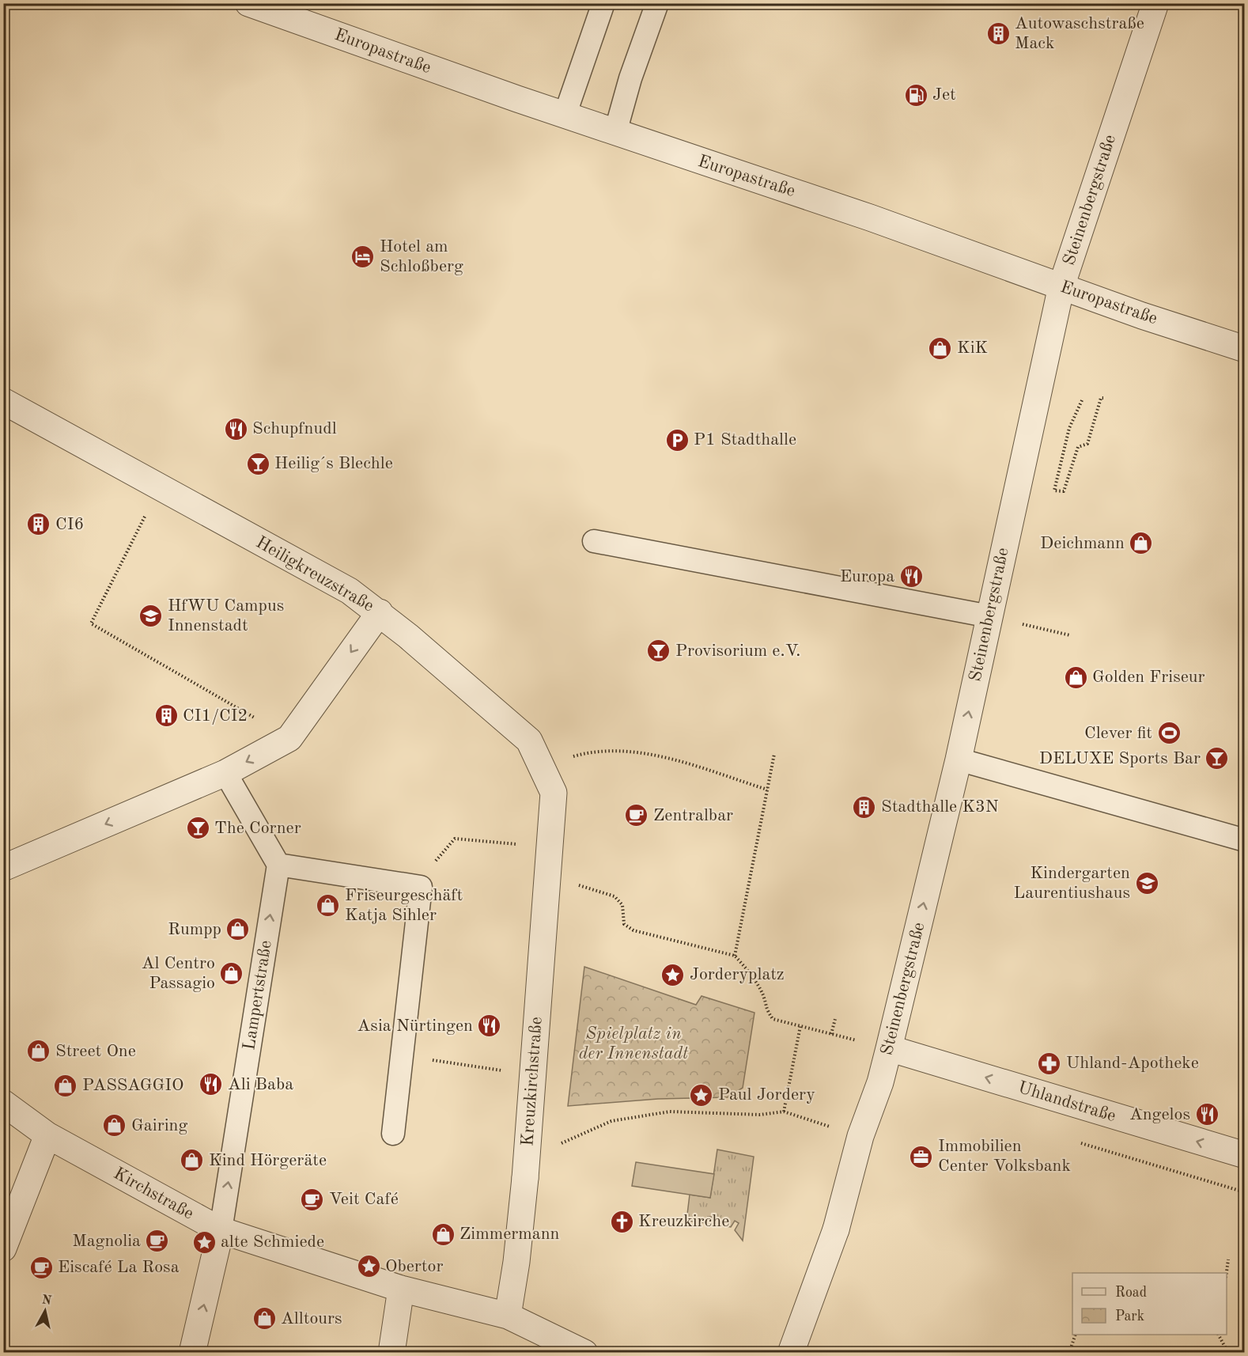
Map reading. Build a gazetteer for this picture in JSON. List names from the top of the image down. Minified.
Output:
{"streets":{"street":["Europastraße","Steinenbergstraße","Heiligkreuzstraße","Kreuzkirchstraße","Uhlandstraße","Kirchstraße"],"lane":["Lampertstraße"]},"crossings":[["Europastraße","Steinenbergstraße"],["Steinenbergstraße","Uhlandstraße"],["Heiligkreuzstraße","Kreuzkirchstraße"],["Lampertstraße","Kirchstraße"],["Kreuzkirchstraße","Kirchstraße"]],"one_way":["Uhlandstraße"],"parks":["Spielplatz in der Innenstadt"],"places":{"building":["Autowaschstraße Mack","CI6","CI1/CI2","Stadthalle K3N"],"fuel station":["Jet"],"hotel":["Hotel am Schloßberg"],"shop":["KiK","Deichmann","Golden Friseur","Friseurgeschäft Katja Sihler","Rumpp","Al Centro Passagio","Street One","PASSAGGIO","Gairing","Kind Hörgeräte","Zimmermann","Alltours"],"restaurant":["Schupfnudl","Europa","Asia Nürtingen","Ali Baba","Angelos"],"parking":["P1 Stadthalle"],"bar":["Heilig´s Blechle","Provisorium e.V.","DELUXE Sports Bar","The Corner"],"school or university":["HfWU Campus Innenstadt","Kindergarten Laurentiushaus"],"sports":["Clever fit"],"cafe":["Zentralbar","Veit Café","Magnolia","Eiscafé La Rosa"],"place":["Jorderyplatz","Paul Jordery","alte Schmiede","Obertor"],"pharmacy":["Uhland-Apotheke"],"office":["Immobilien Center Volksbank"],"church":["Kreuzkirche"]},"legend":["Road","Park"],"north":"top"}
